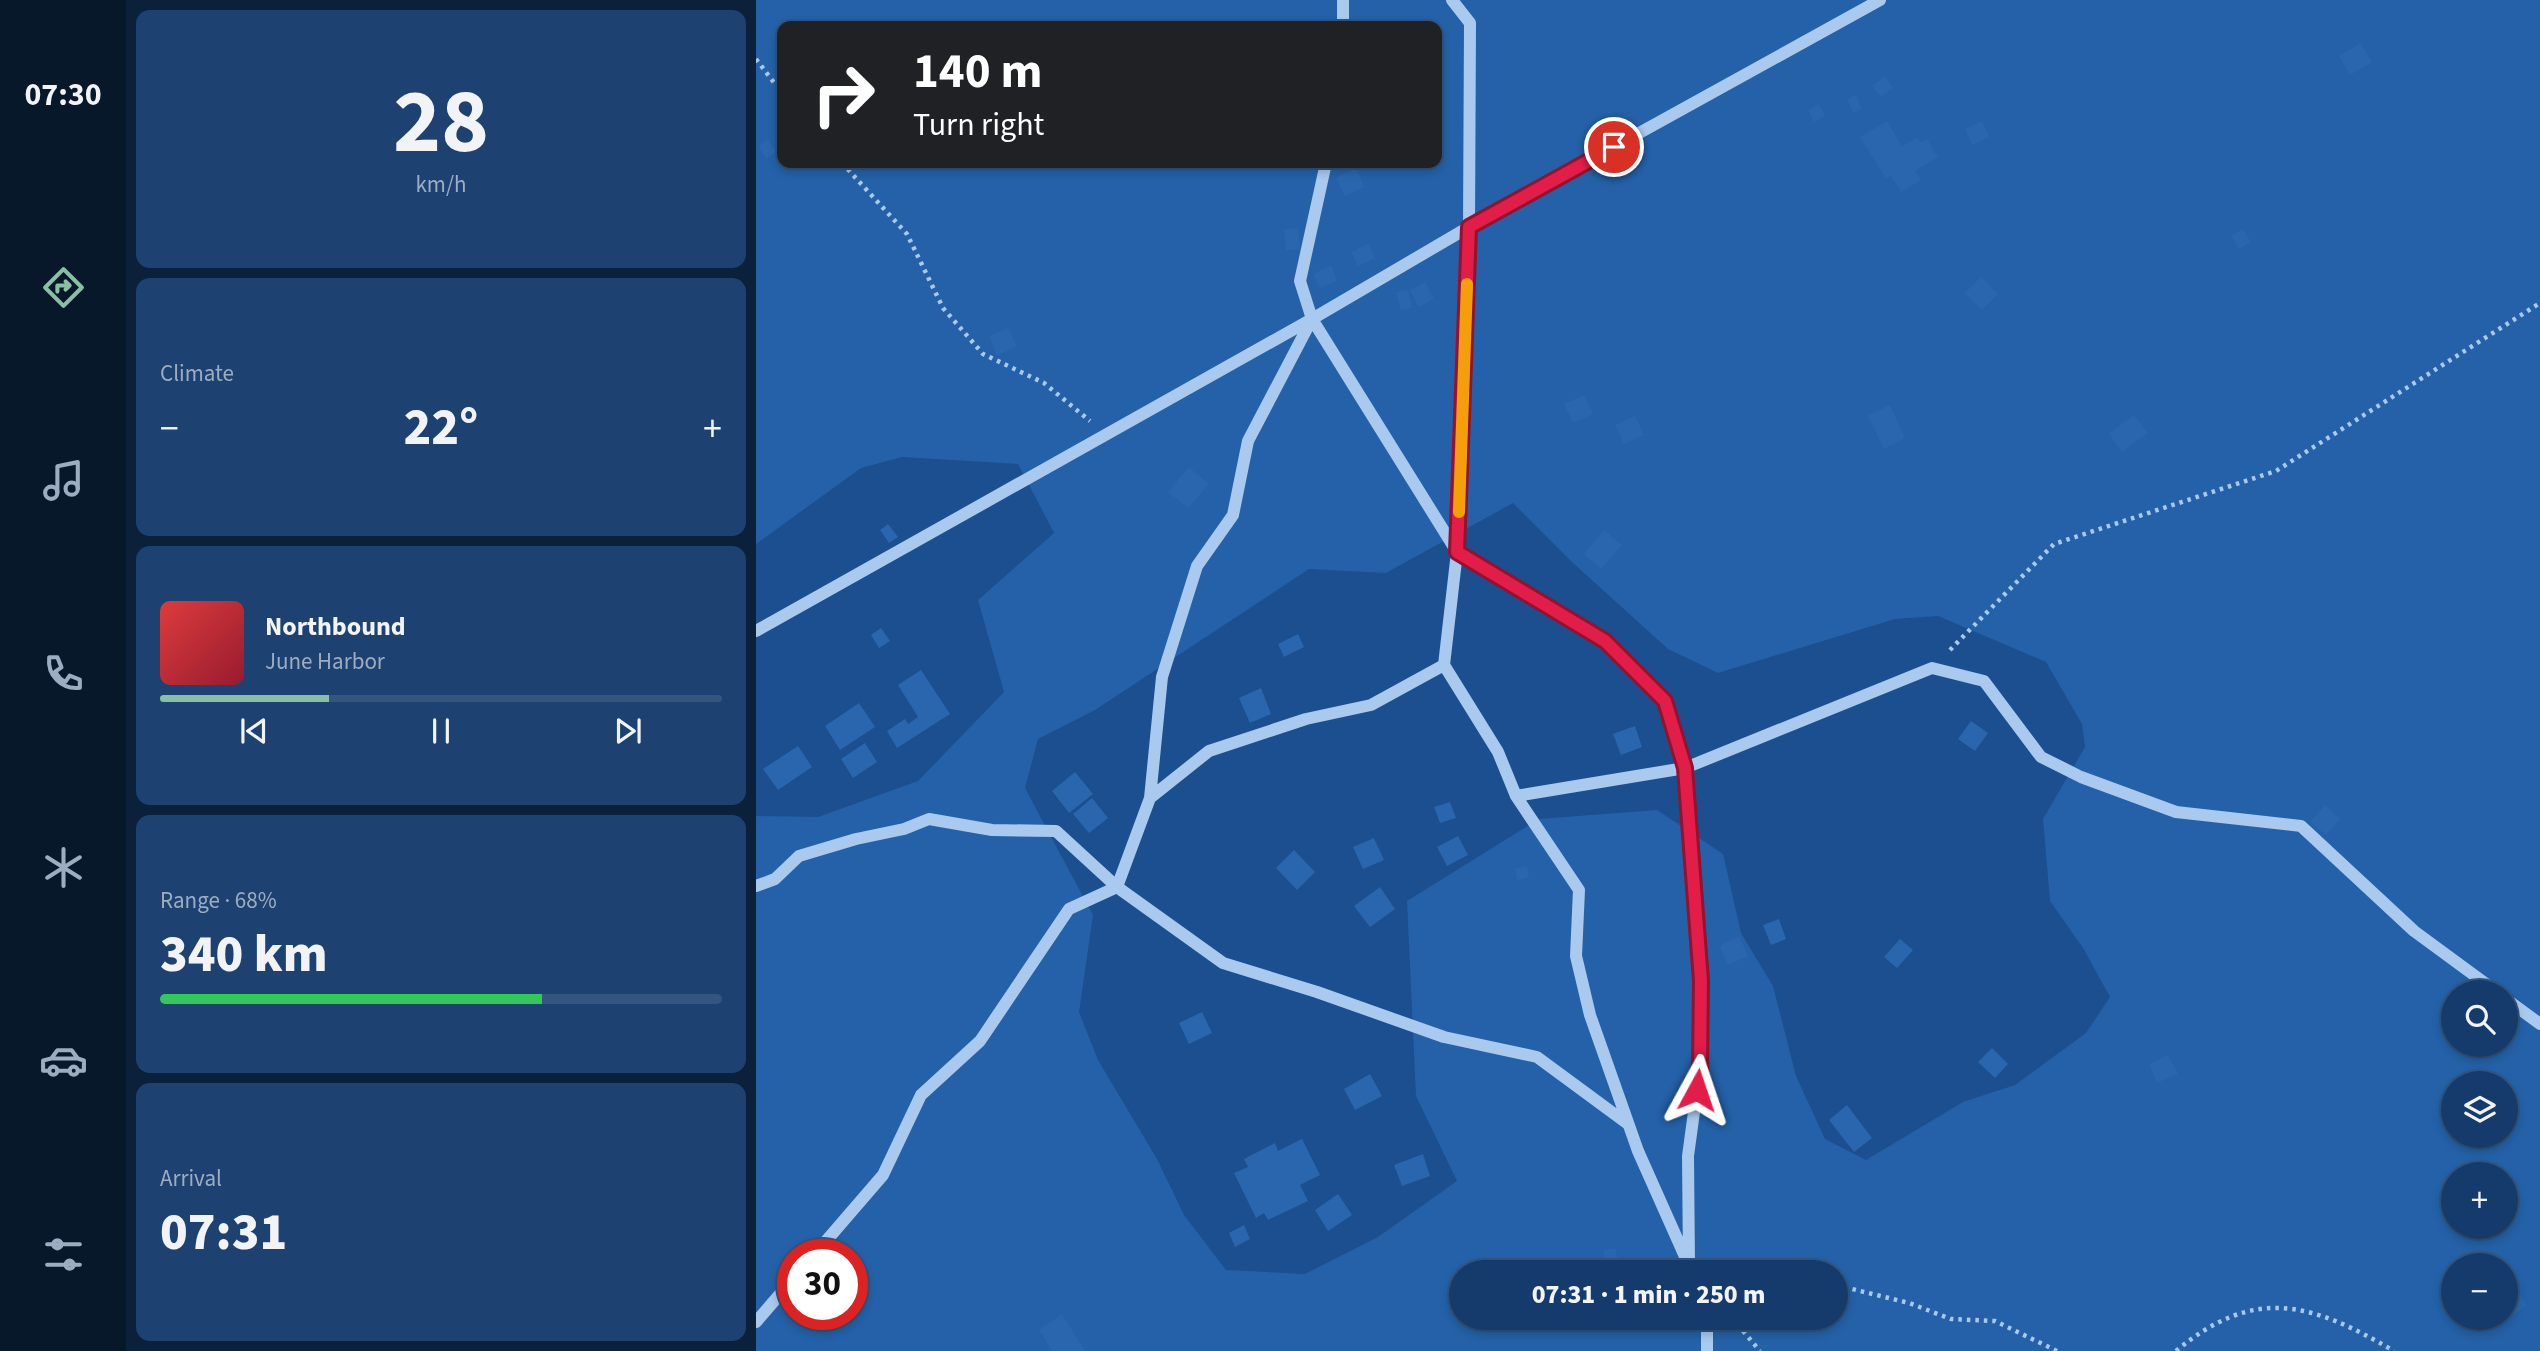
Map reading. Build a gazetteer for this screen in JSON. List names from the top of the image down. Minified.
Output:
{"page":{"tabs":"07:30","tile":[["28","km/h"],"Climate",["Range · 68%","340 km"],["Arrival","07:31"]],"turn":["140 m","Turn right"],"heat":["−","22°","+"],"song":["Northbound","June Harbor"],"map_buttons":["+","−"],"limit":"30","trip":"07:31 · 1 min · 250 m"}}
